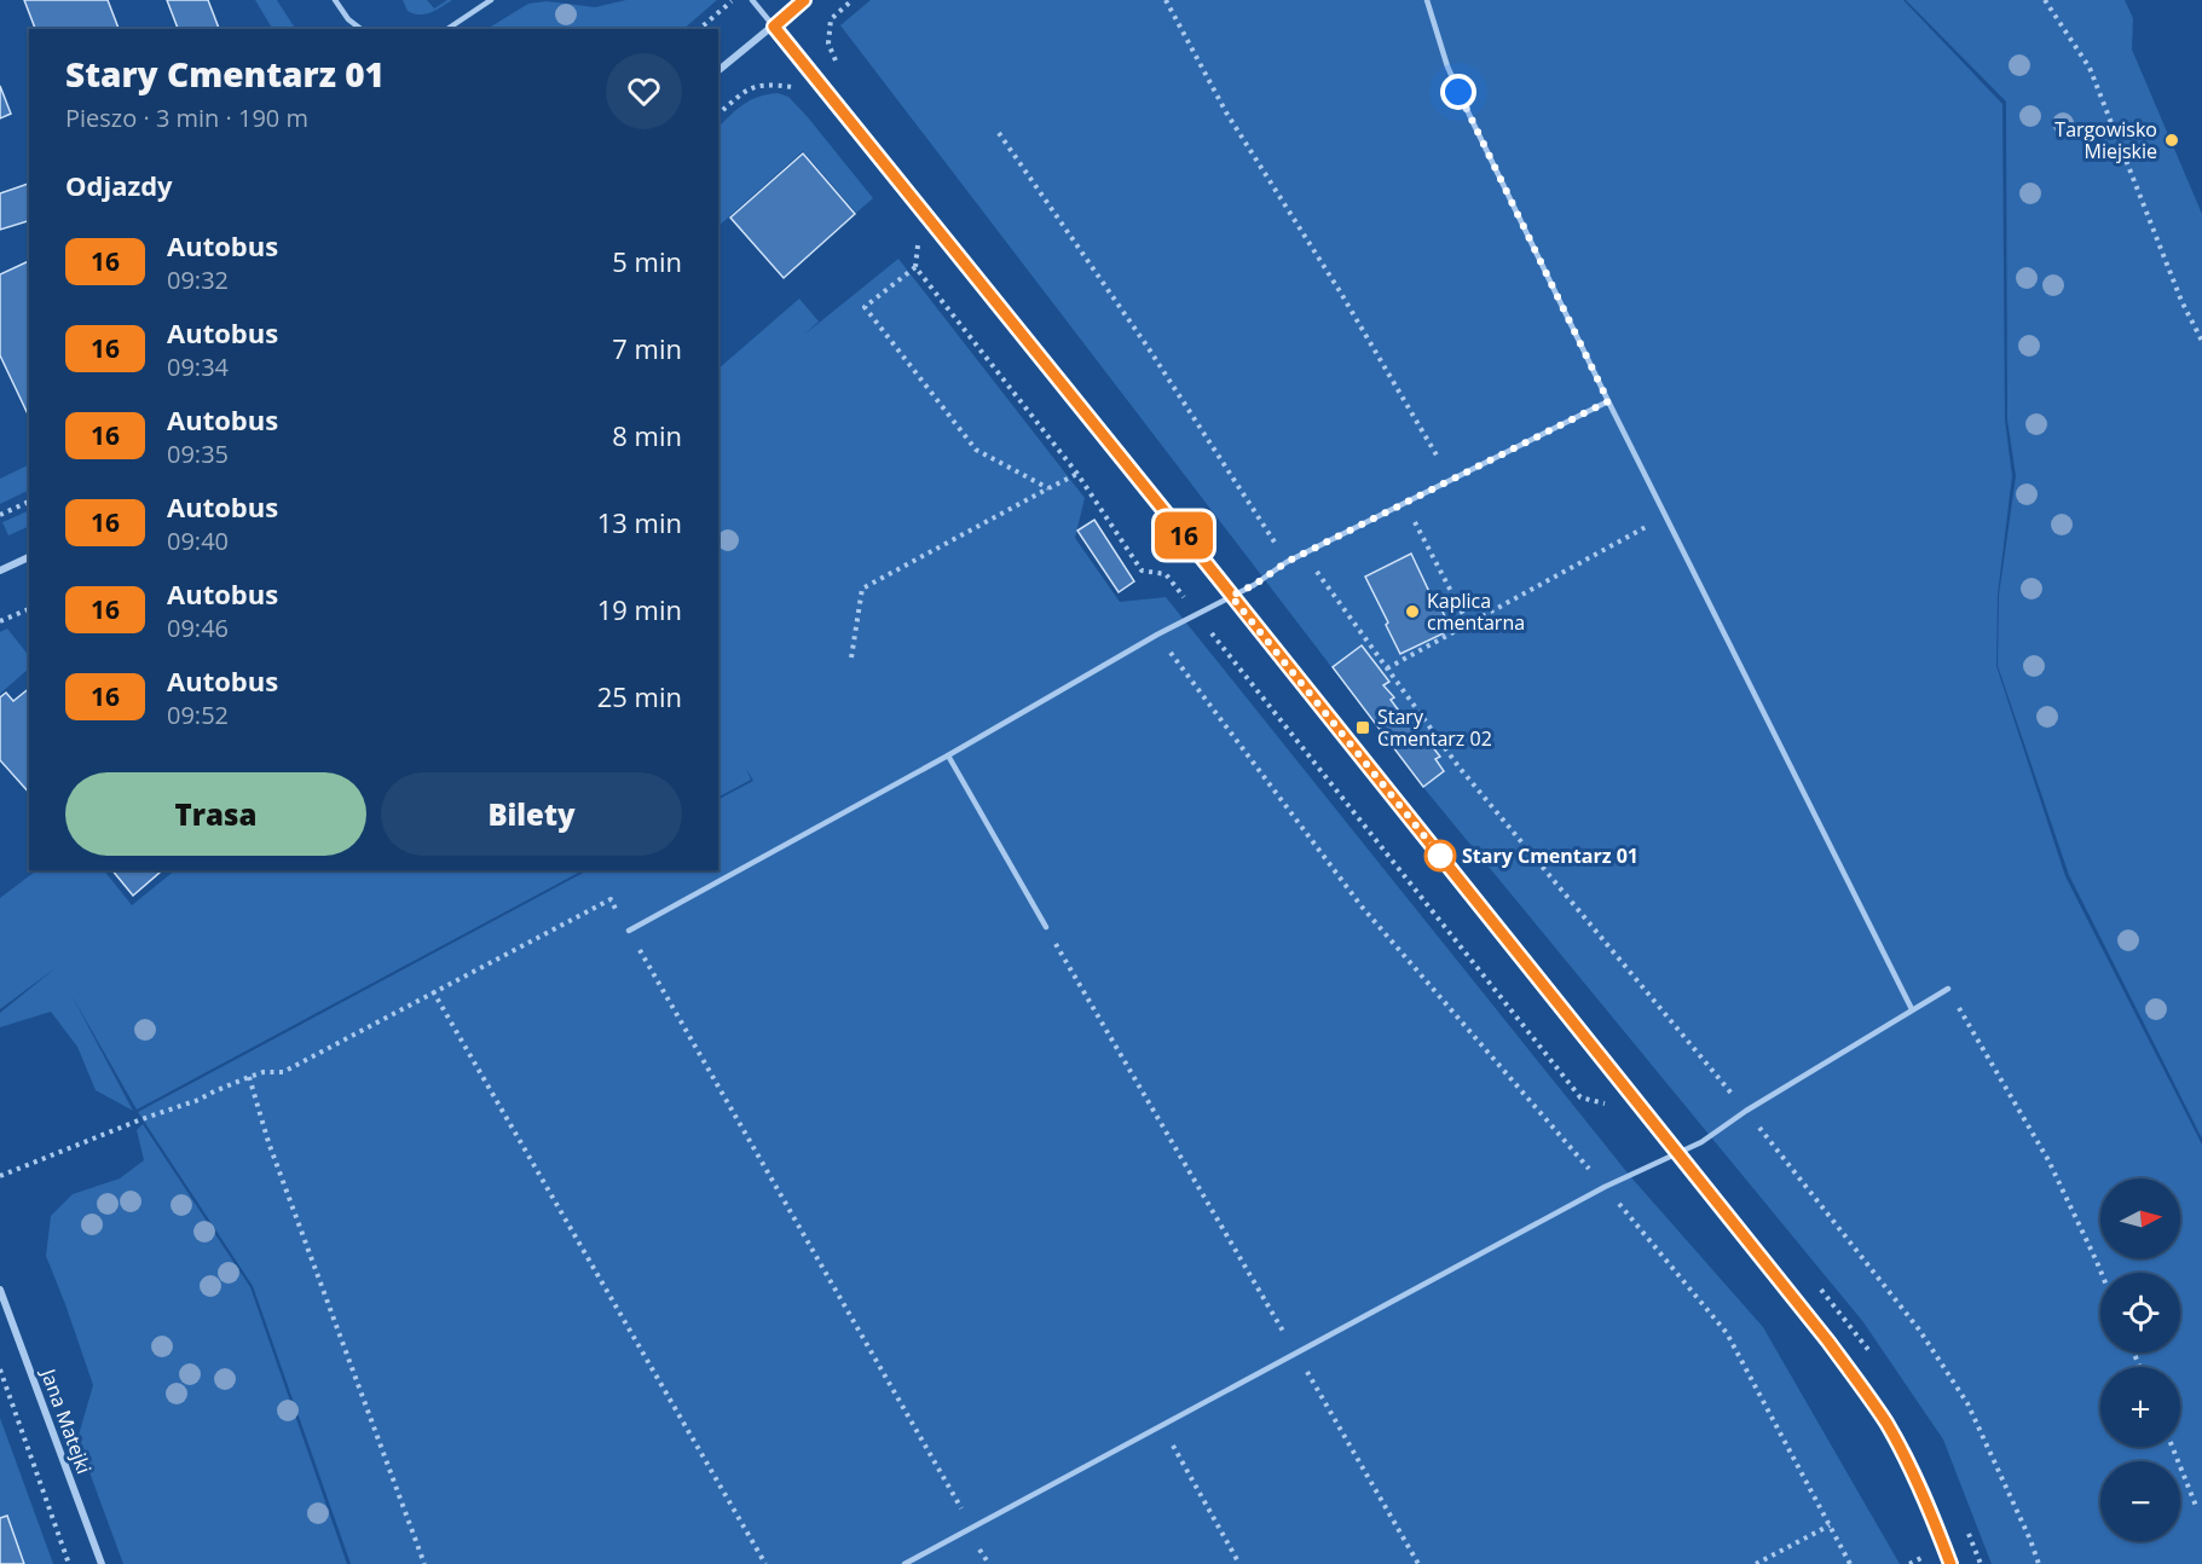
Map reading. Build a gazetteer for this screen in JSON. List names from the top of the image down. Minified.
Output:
{"streets":{"street":["Jana Matejki"]},"places":{"other":["Targowisko Miejskie","Kaplica cmentarna","Stary Cmentarz 01"],"transit":["Stary Cmentarz 02"]},"lines":["bus line 16"],"north":"right","page":{"on_map":"16","heading":[["Stary Cmentarz 01","Pieszo · 3 min · 190 m"],"Odjazdy"],"list":[{"mark":"16","name":"Autobus","note":"09:32","value":"5 min"},{"mark":"16","name":"Autobus","note":"09:34","value":"7 min"},{"mark":"16","name":"Autobus","note":"09:35","value":"8 min"},{"mark":"16","name":"Autobus","note":"09:40","value":"13 min"},{"mark":"16","name":"Autobus","note":"09:46","value":"19 min"},{"mark":"16","name":"Autobus","note":"09:52","value":"25 min"}],"buttons":["Trasa","Bilety"],"map_buttons":["+","−"]}}
